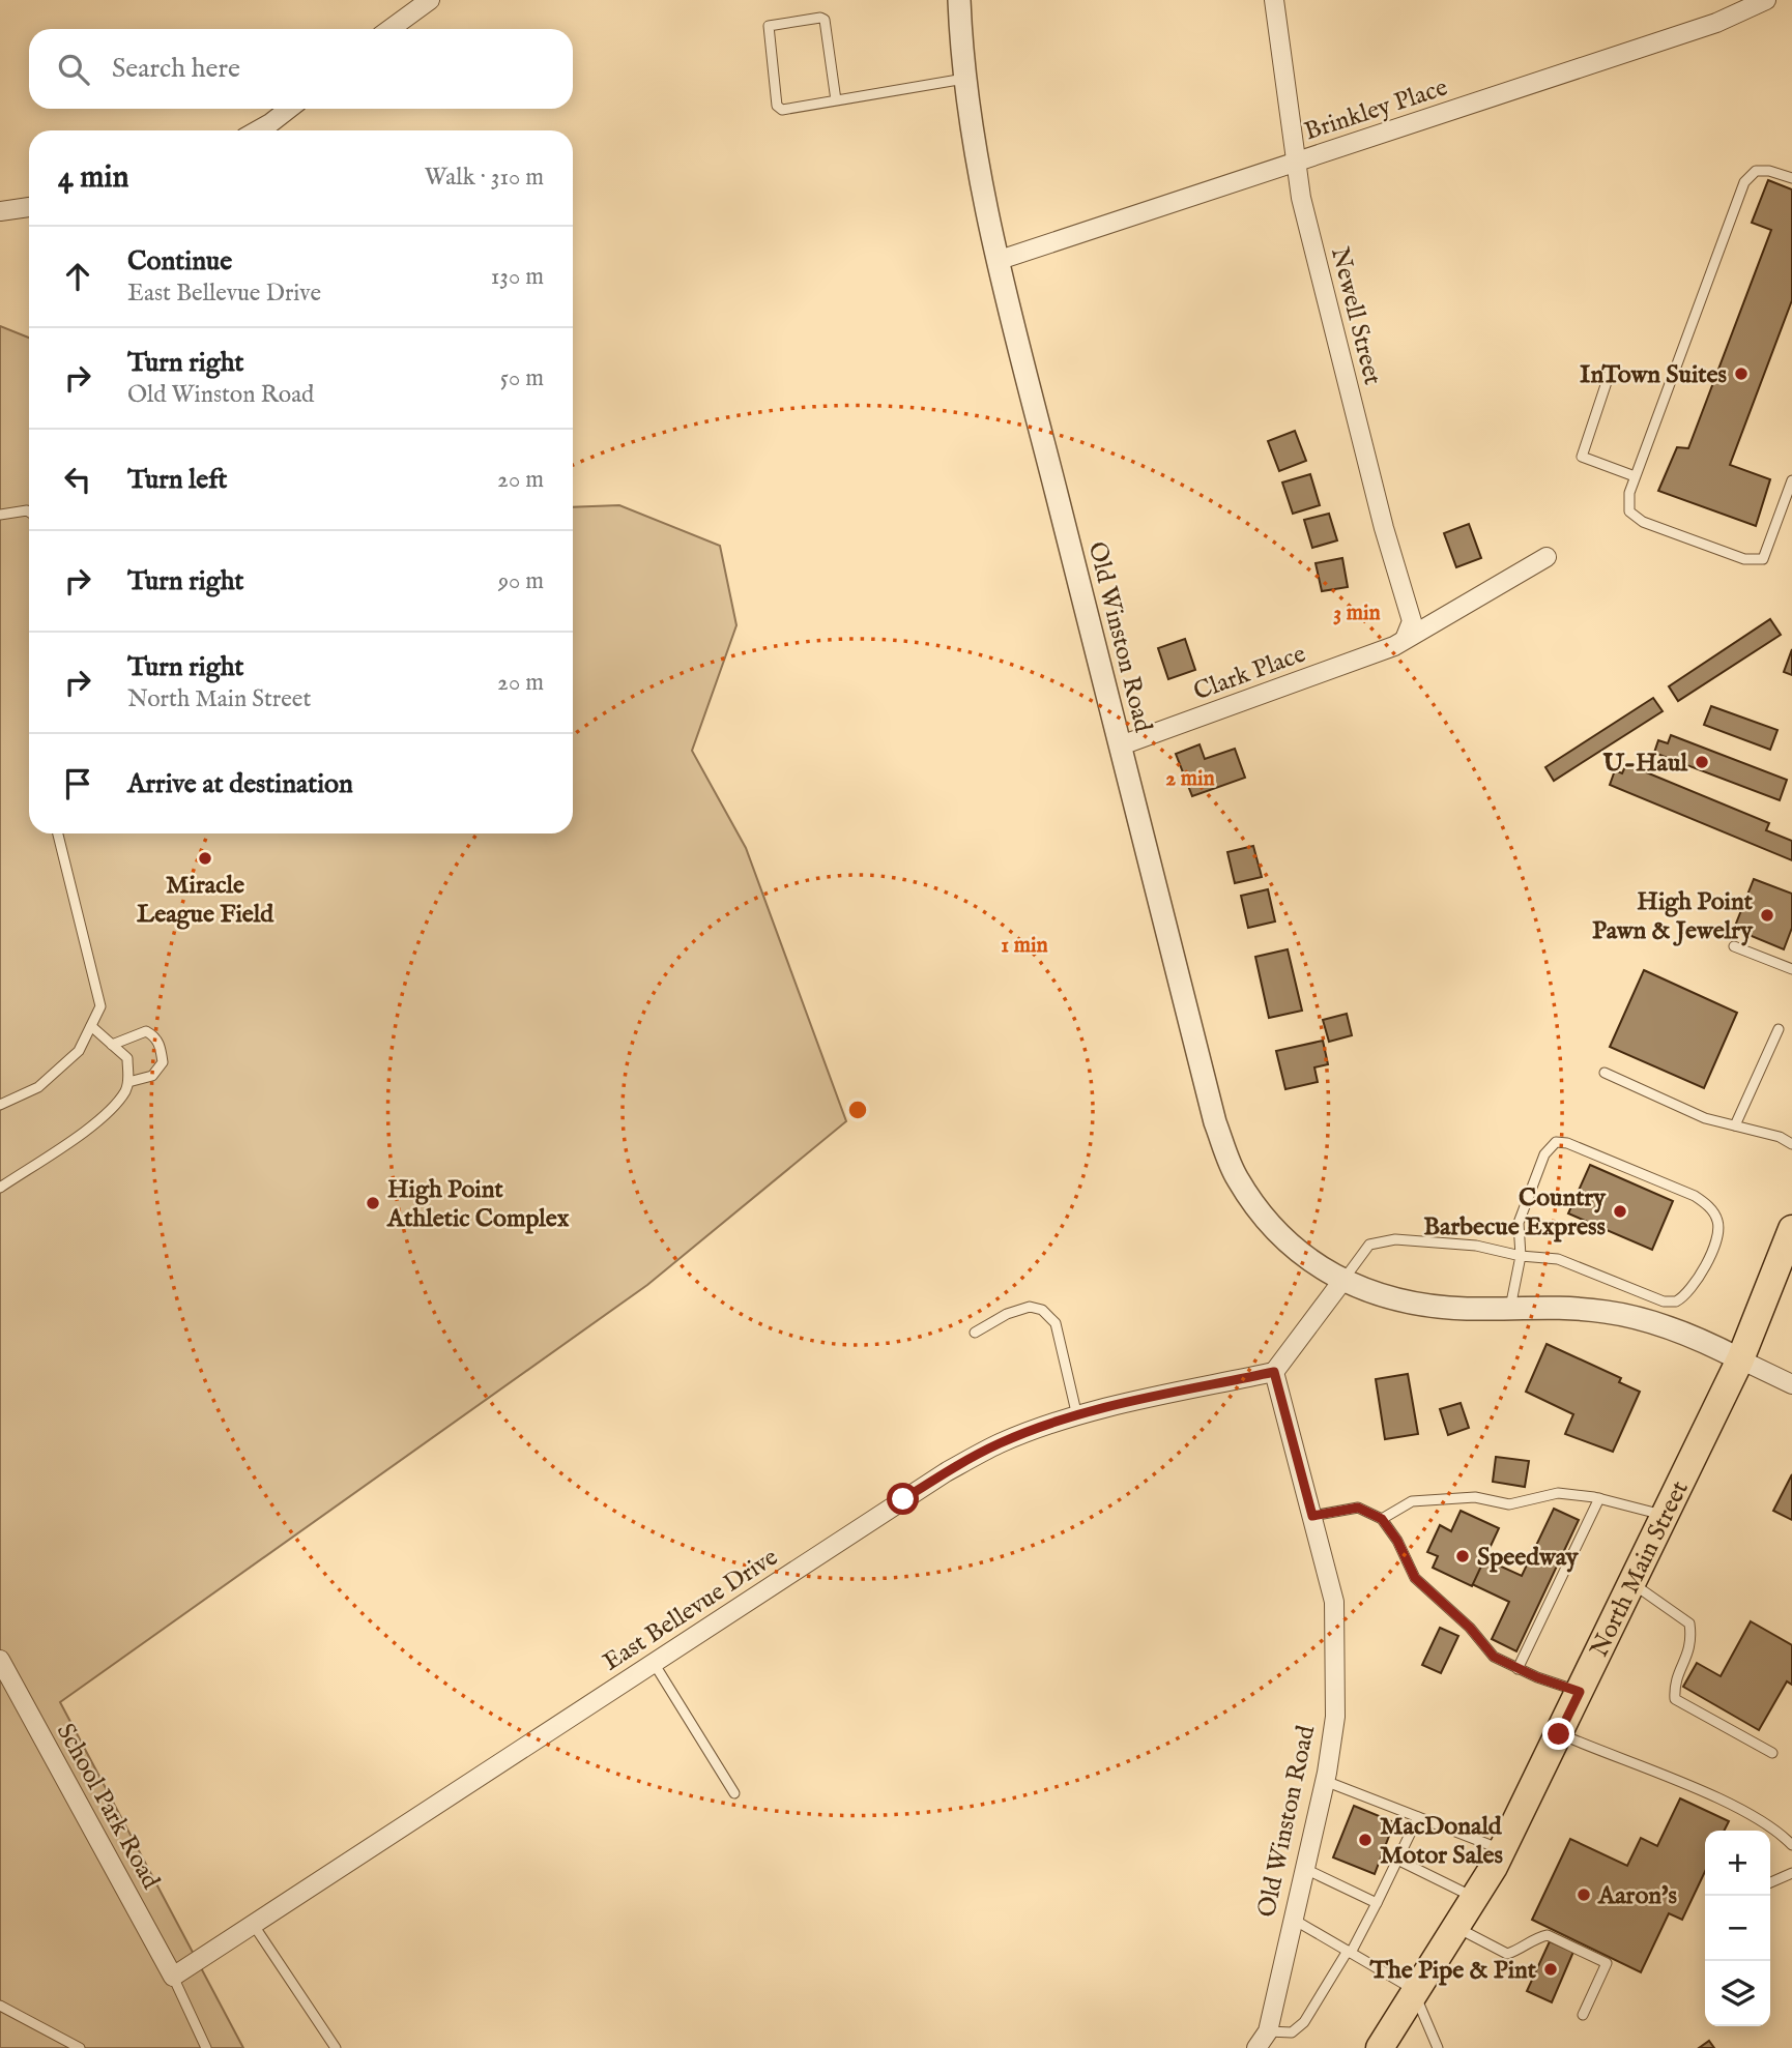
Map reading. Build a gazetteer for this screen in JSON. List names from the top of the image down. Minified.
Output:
{"streets":{"main road":["North Main Street"],"street":["Brinkley Place","Newell Street","Old Winston Road","Clark Place","East Bellevue Drive","School Park Road"]},"crossings":[["Brinkley Place","Newell Street"],["Brinkley Place","Old Winston Road"],["Newell Street","Clark Place"],["Old Winston Road","Clark Place"],["Old Winston Road","North Main Street"],["Old Winston Road","East Bellevue Drive"],["East Bellevue Drive","School Park Road"]],"places":["InTown Suites","U-Haul","Miracle League Field","High Point Pawn & Jewelry","High Point Athletic Complex","Country Barbecue Express","Speedway","MacDonald Motor Sales","Aaron's","The Pipe & Pint"],"page":{"search":"Search here","heading":["4 min","Walk · 310 m"],"list":[["Continue","East Bellevue Drive","130 m"],["Turn right","Old Winston Road","50 m"],["Turn left","20 m"],["Turn right","90 m"],["Turn right","North Main Street","20 m"],"Arrive at destination"],"map_buttons":["+","−"]},"rings":["3 min","2 min","1 min"]}
